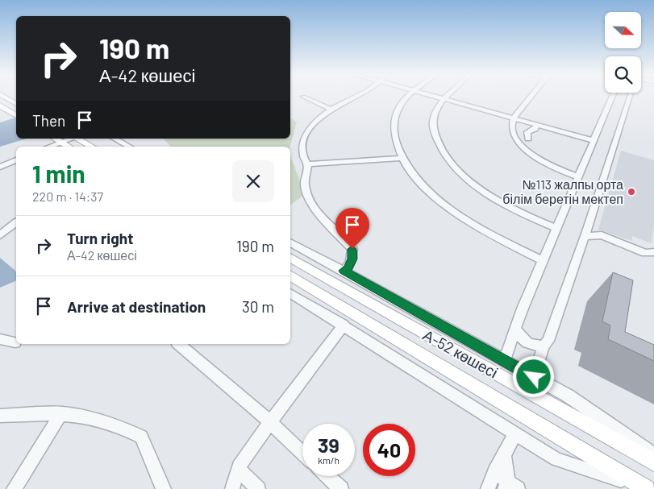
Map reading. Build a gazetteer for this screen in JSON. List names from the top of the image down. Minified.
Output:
{"streets":{"main road":["А-52 көшесі"]},"places":["№113 жалпы орта білім беретін мектеп"],"north":"right","page":{"turn":["190 m","А-42 көшесі"],"then":"Then","heading":["1 min","220 m · 14:37"],"list":[{"name":"Turn right","note":"А-42 көшесі","value":"190 m"},{"name":"Arrive at destination","value":"30 m"}],"speed":"39 km/h","limit":"40"}}
